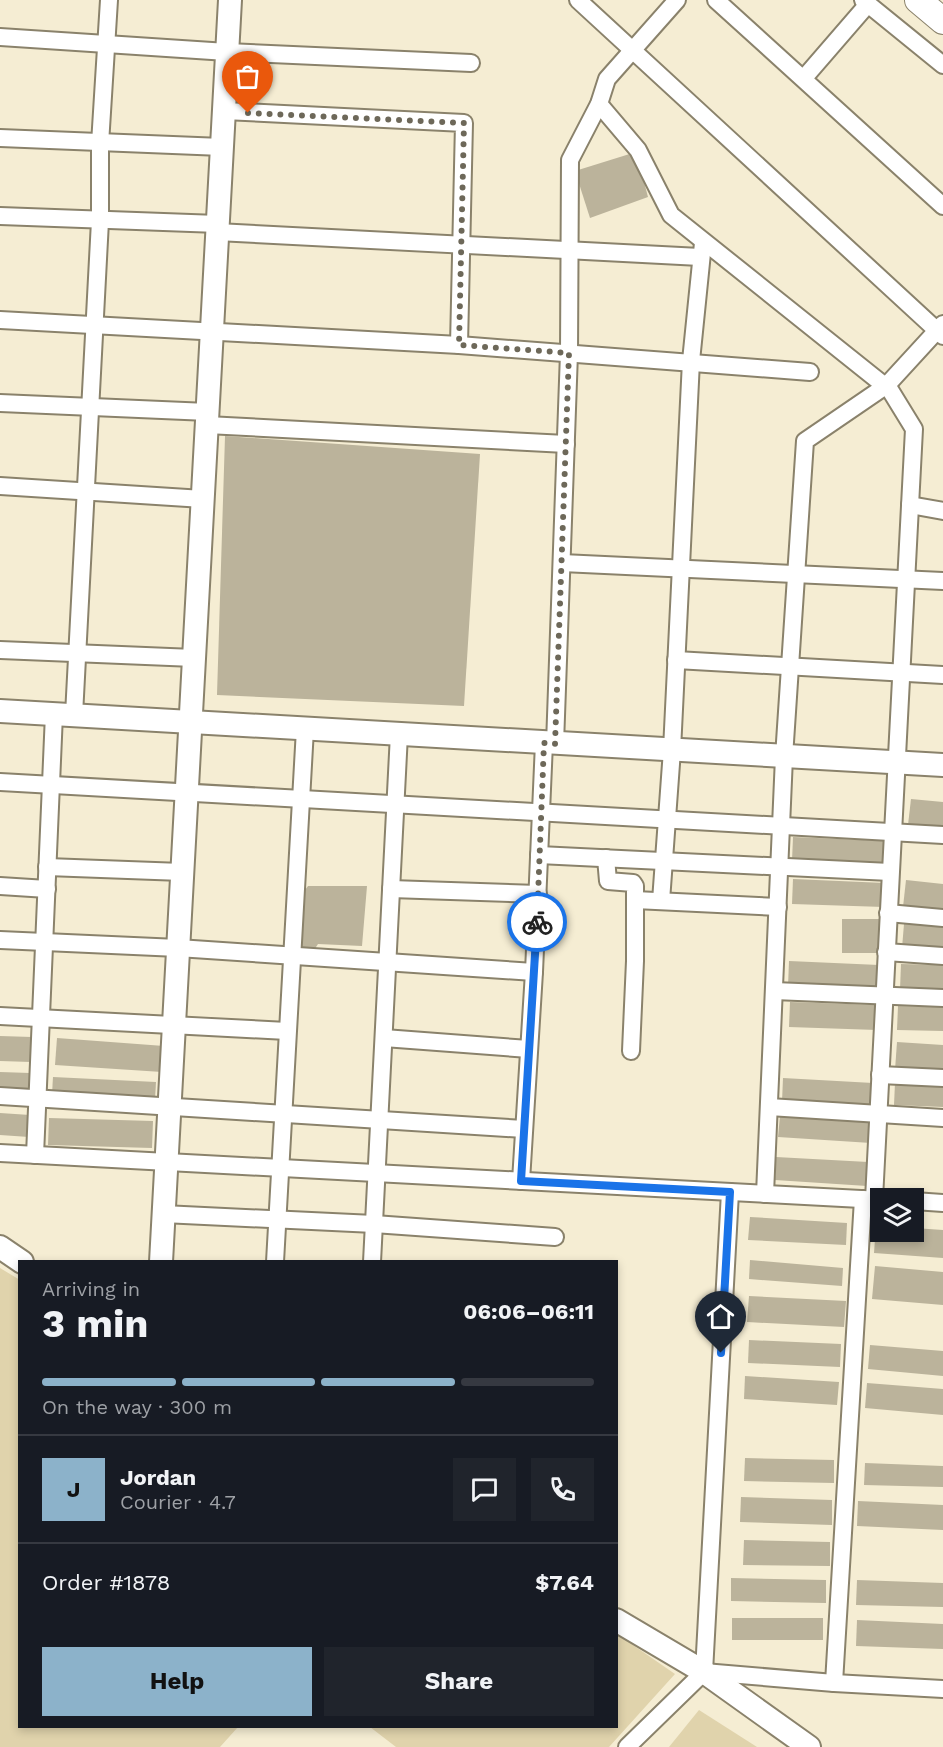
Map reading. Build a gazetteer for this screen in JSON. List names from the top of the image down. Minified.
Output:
{"page":{"heading":["3 min","Arriving in","06:06–06:11"],"panel":["Jordan","Courier · 4.7","Order #1878","$7.64"],"bar":"On the way · 300 m","round":"J","buttons":["Help","Share"]}}
